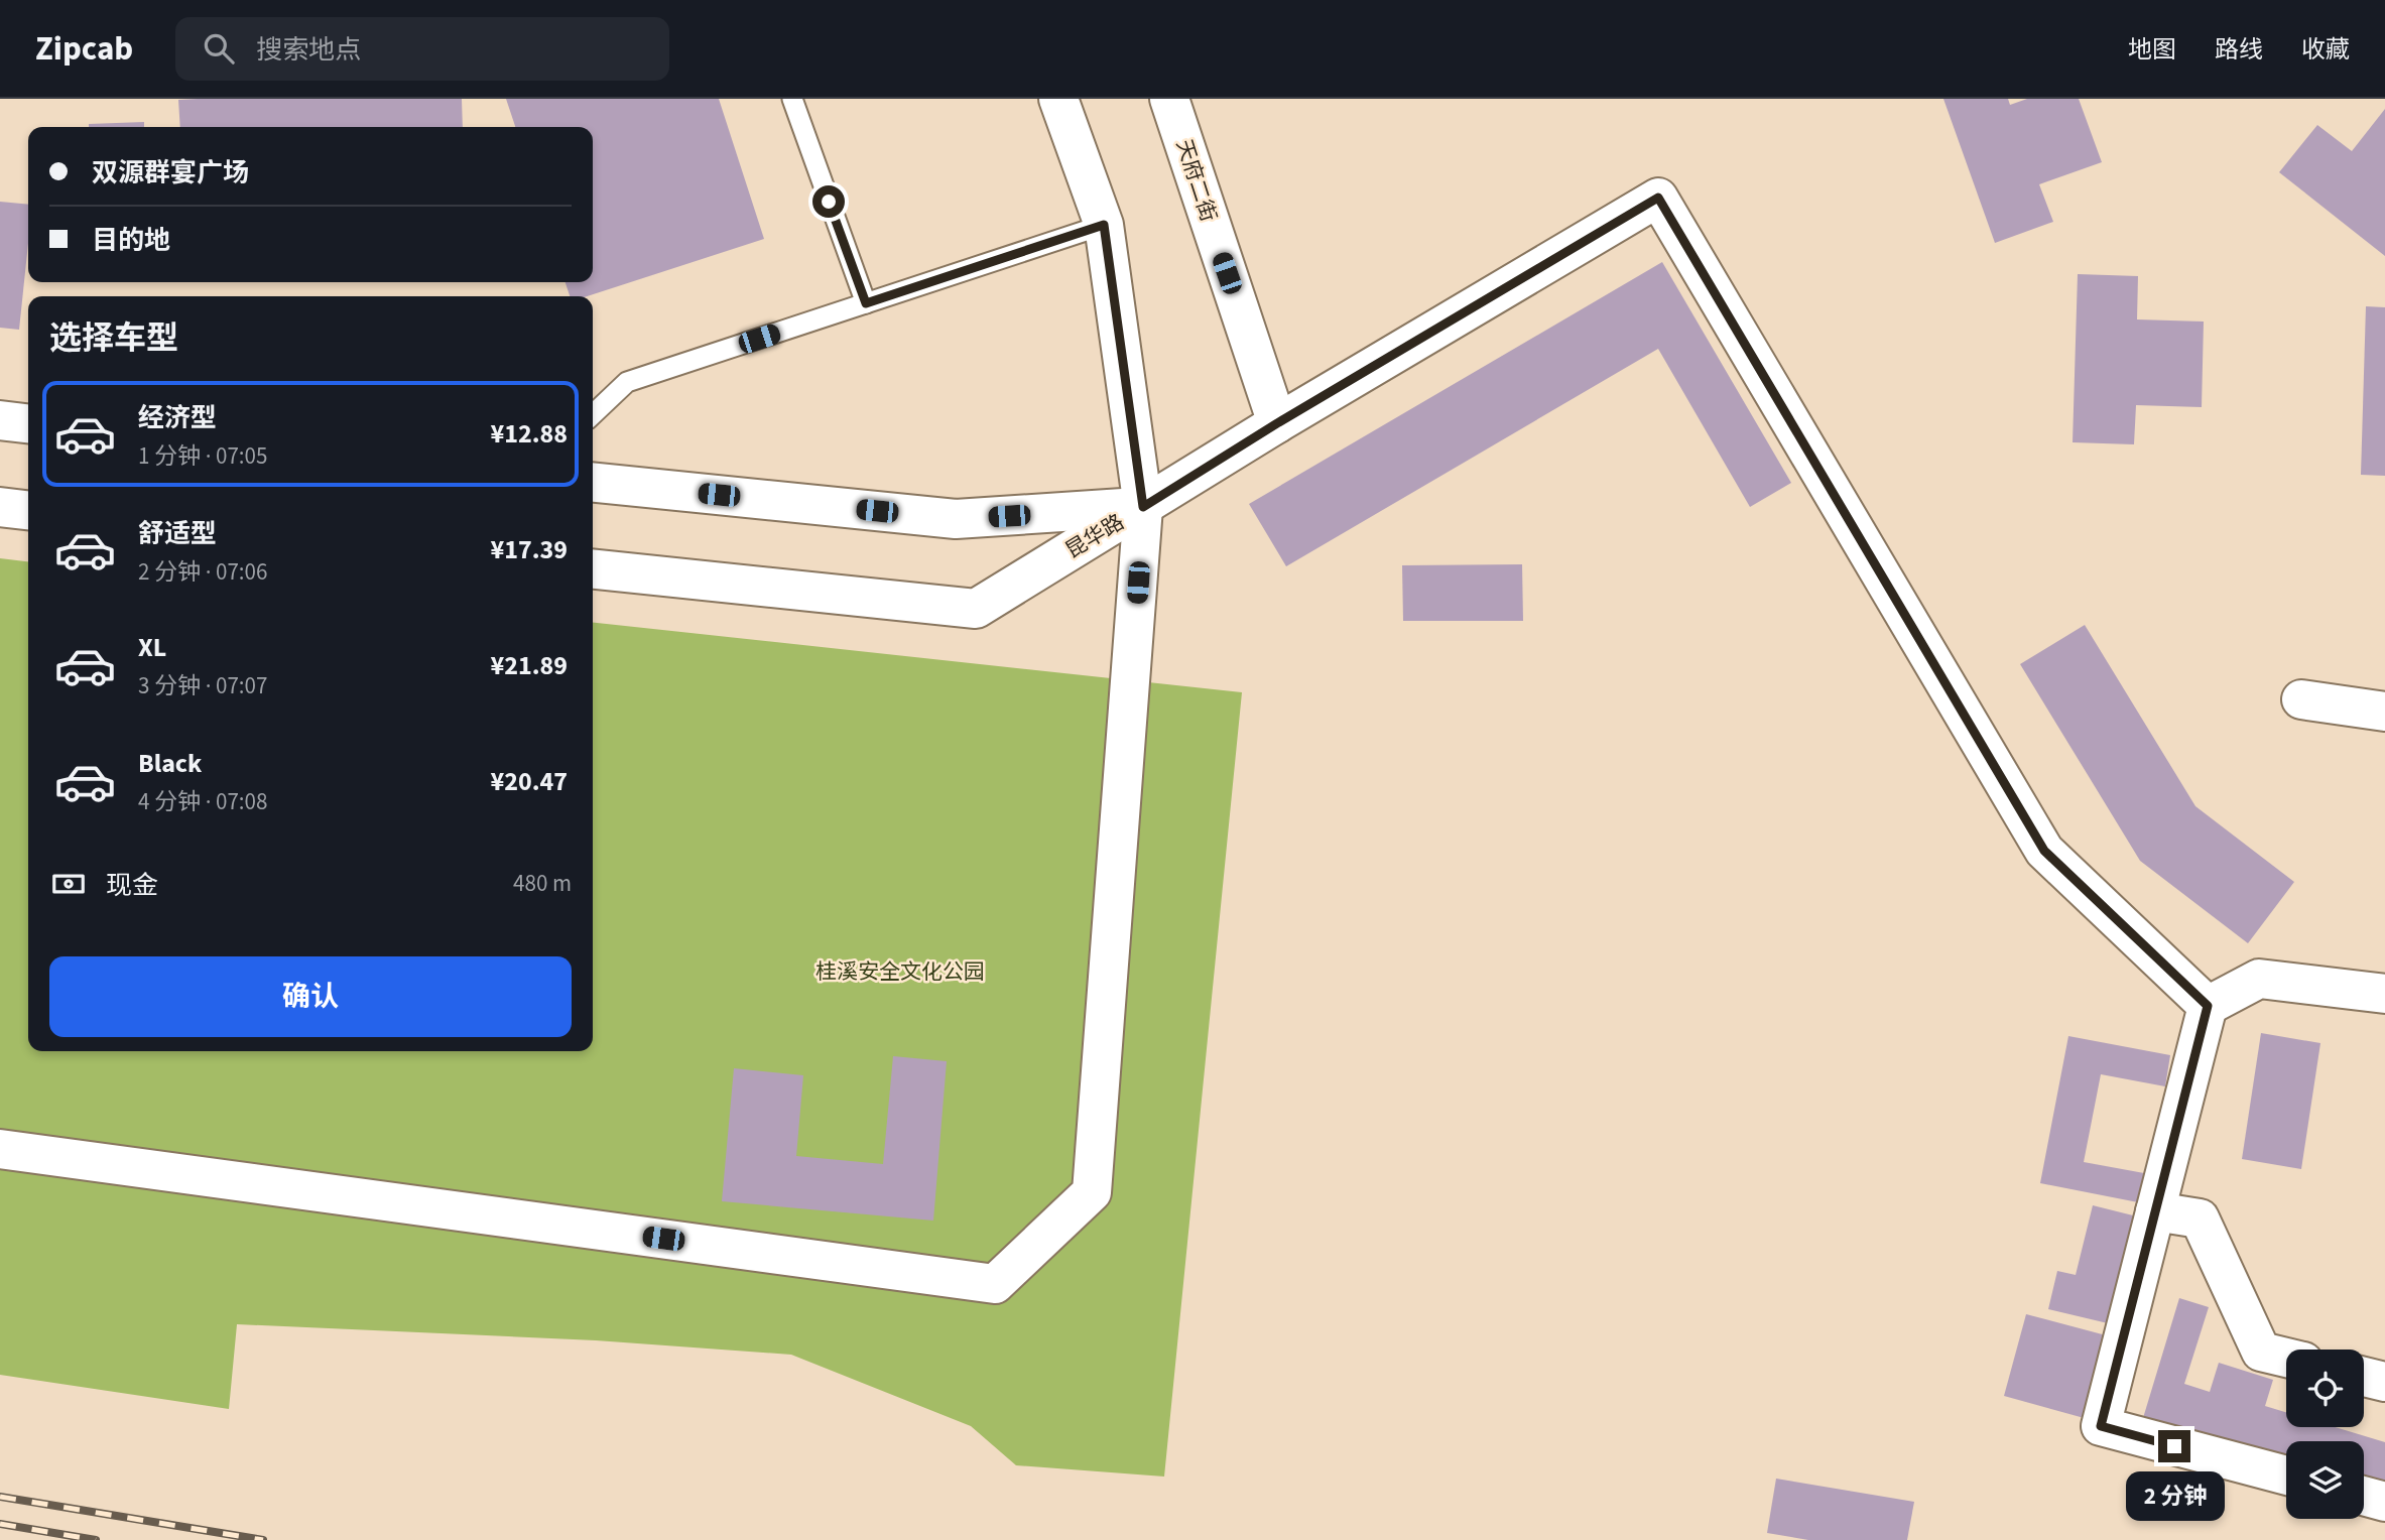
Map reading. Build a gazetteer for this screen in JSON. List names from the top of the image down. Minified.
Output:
{"streets":{"street":["天府二街","昆华路"]},"parks":["桂溪安全文化公园"],"page":{"header":"Zipcab","search":"搜索地点","nav":["地图","路线","收藏"],"banner":["双源群宴广场","目的地"],"heading":"选择车型","list":[{"name":"经济型","note":"1 分钟 · 07:05","value":"¥12.88"},{"name":"舒适型","note":"2 分钟 · 07:06","value":"¥17.39"},{"name":"XL","note":"3 分钟 · 07:07","value":"¥21.89"},{"name":"Black","note":"4 分钟 · 07:08","value":"¥20.47"}],"pay":["现金","480 m"],"buttons":"确认","bubble":"2 分钟"}}
